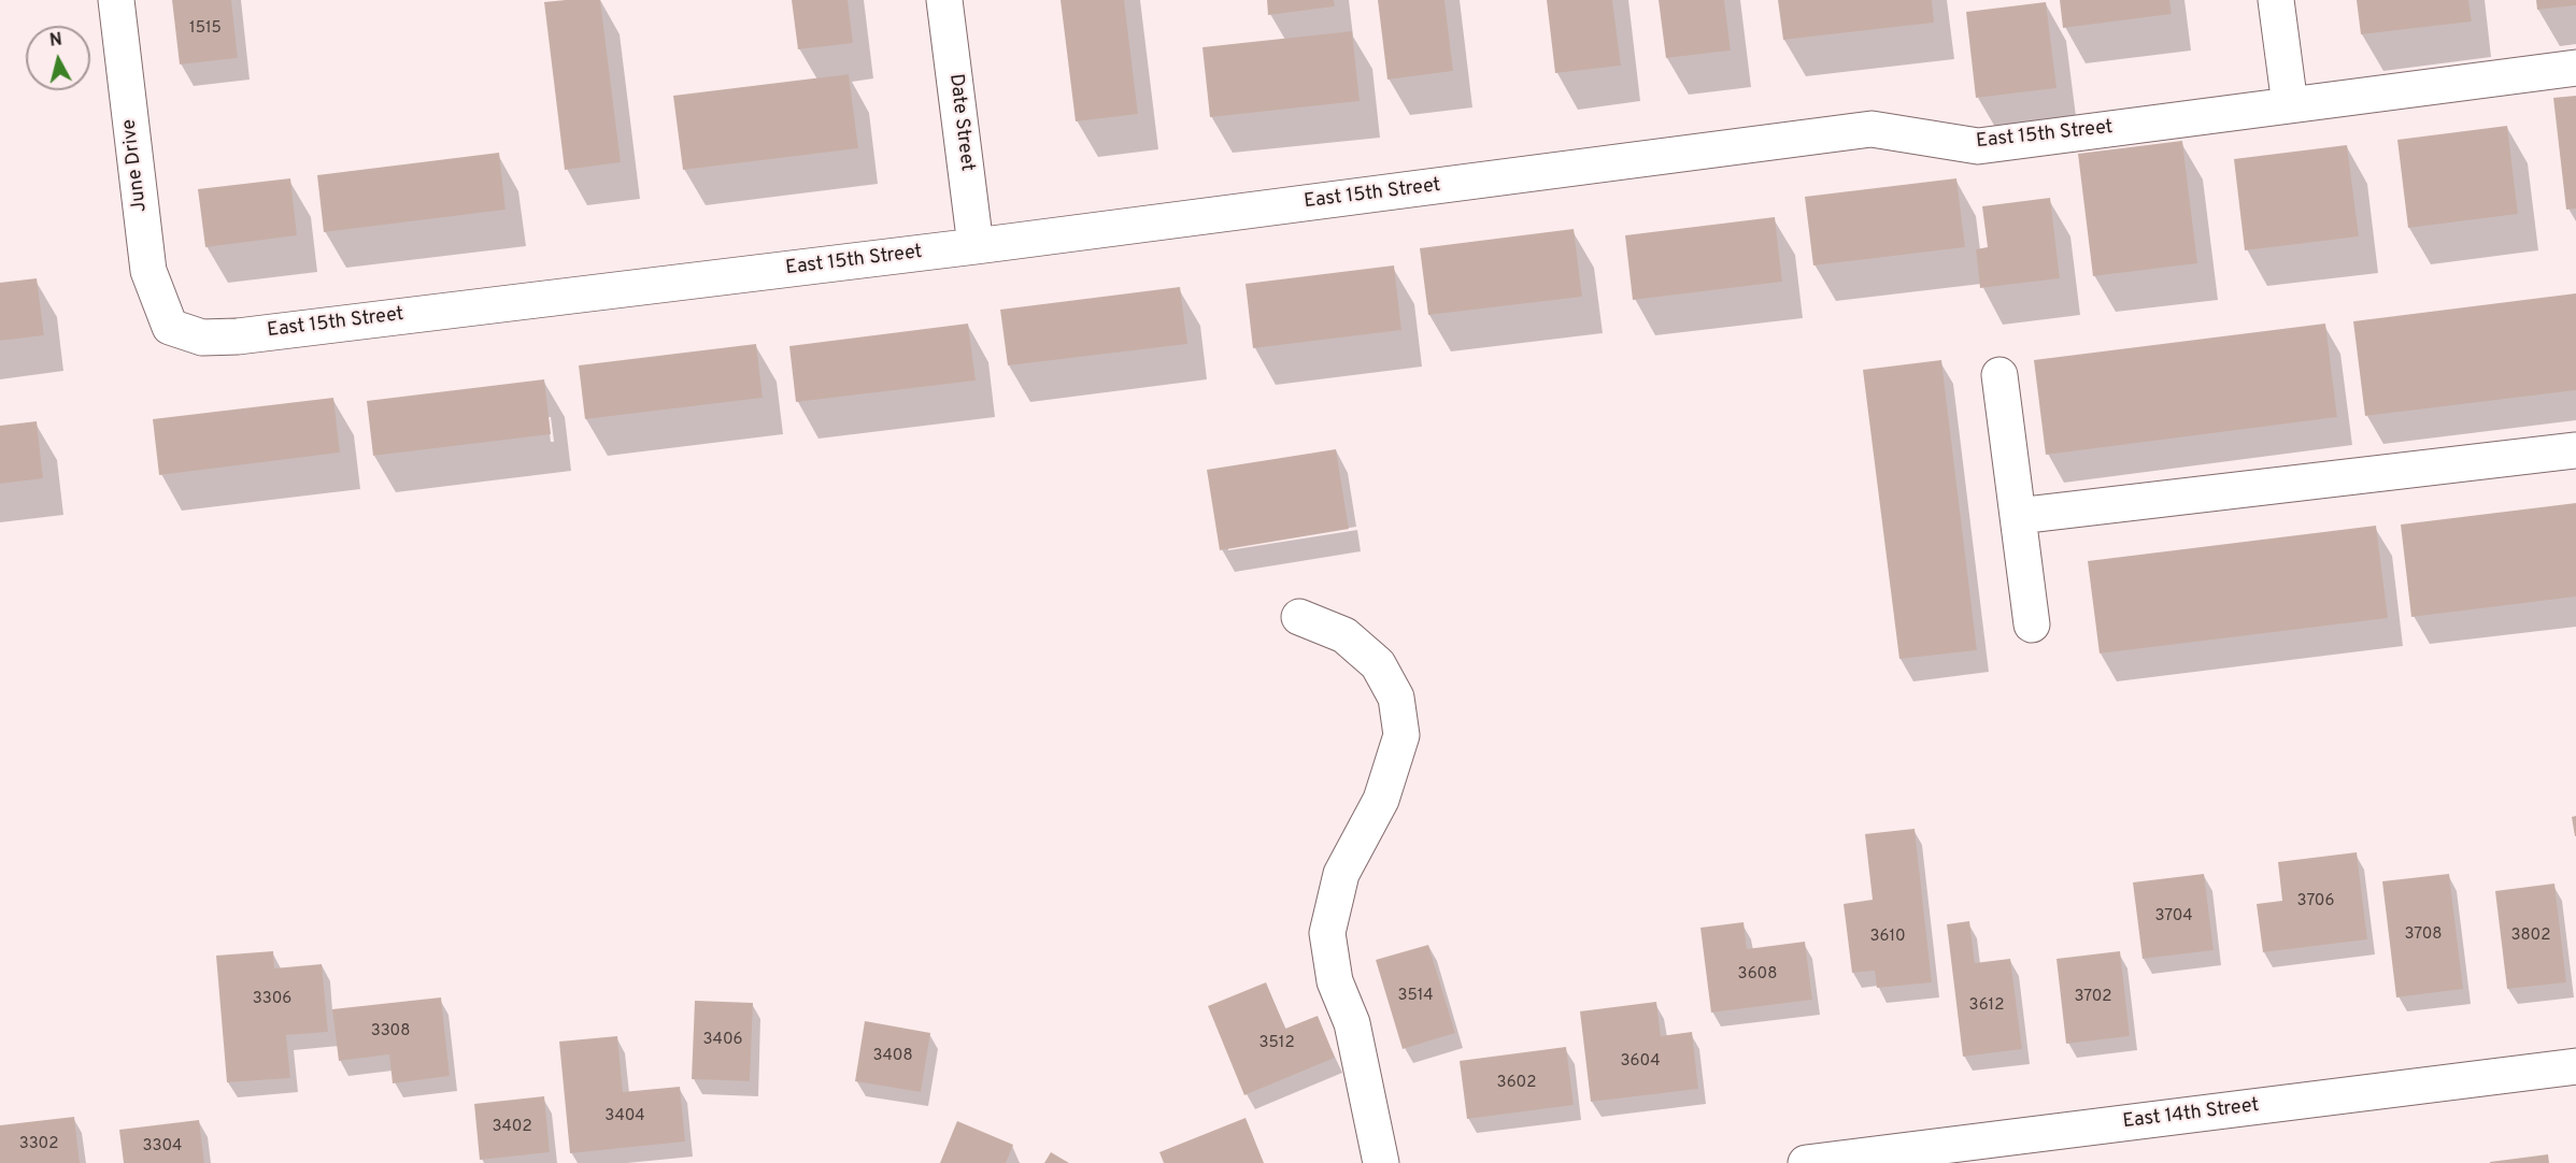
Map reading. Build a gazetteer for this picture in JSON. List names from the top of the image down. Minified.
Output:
{"streets":{"street":["Date Street","East 15th Street","June Drive","East 14th Street"]},"crossings":[["Date Street","East 15th Street"],["East 15th Street","June Drive"]],"house_numbers":["1515","3706","3704","3708","3802","3610","3608","3514","3702","3306","3612","3308","3406","3512","3408","3604","3602","3404","3402","3302","3304"],"north":"top"}
